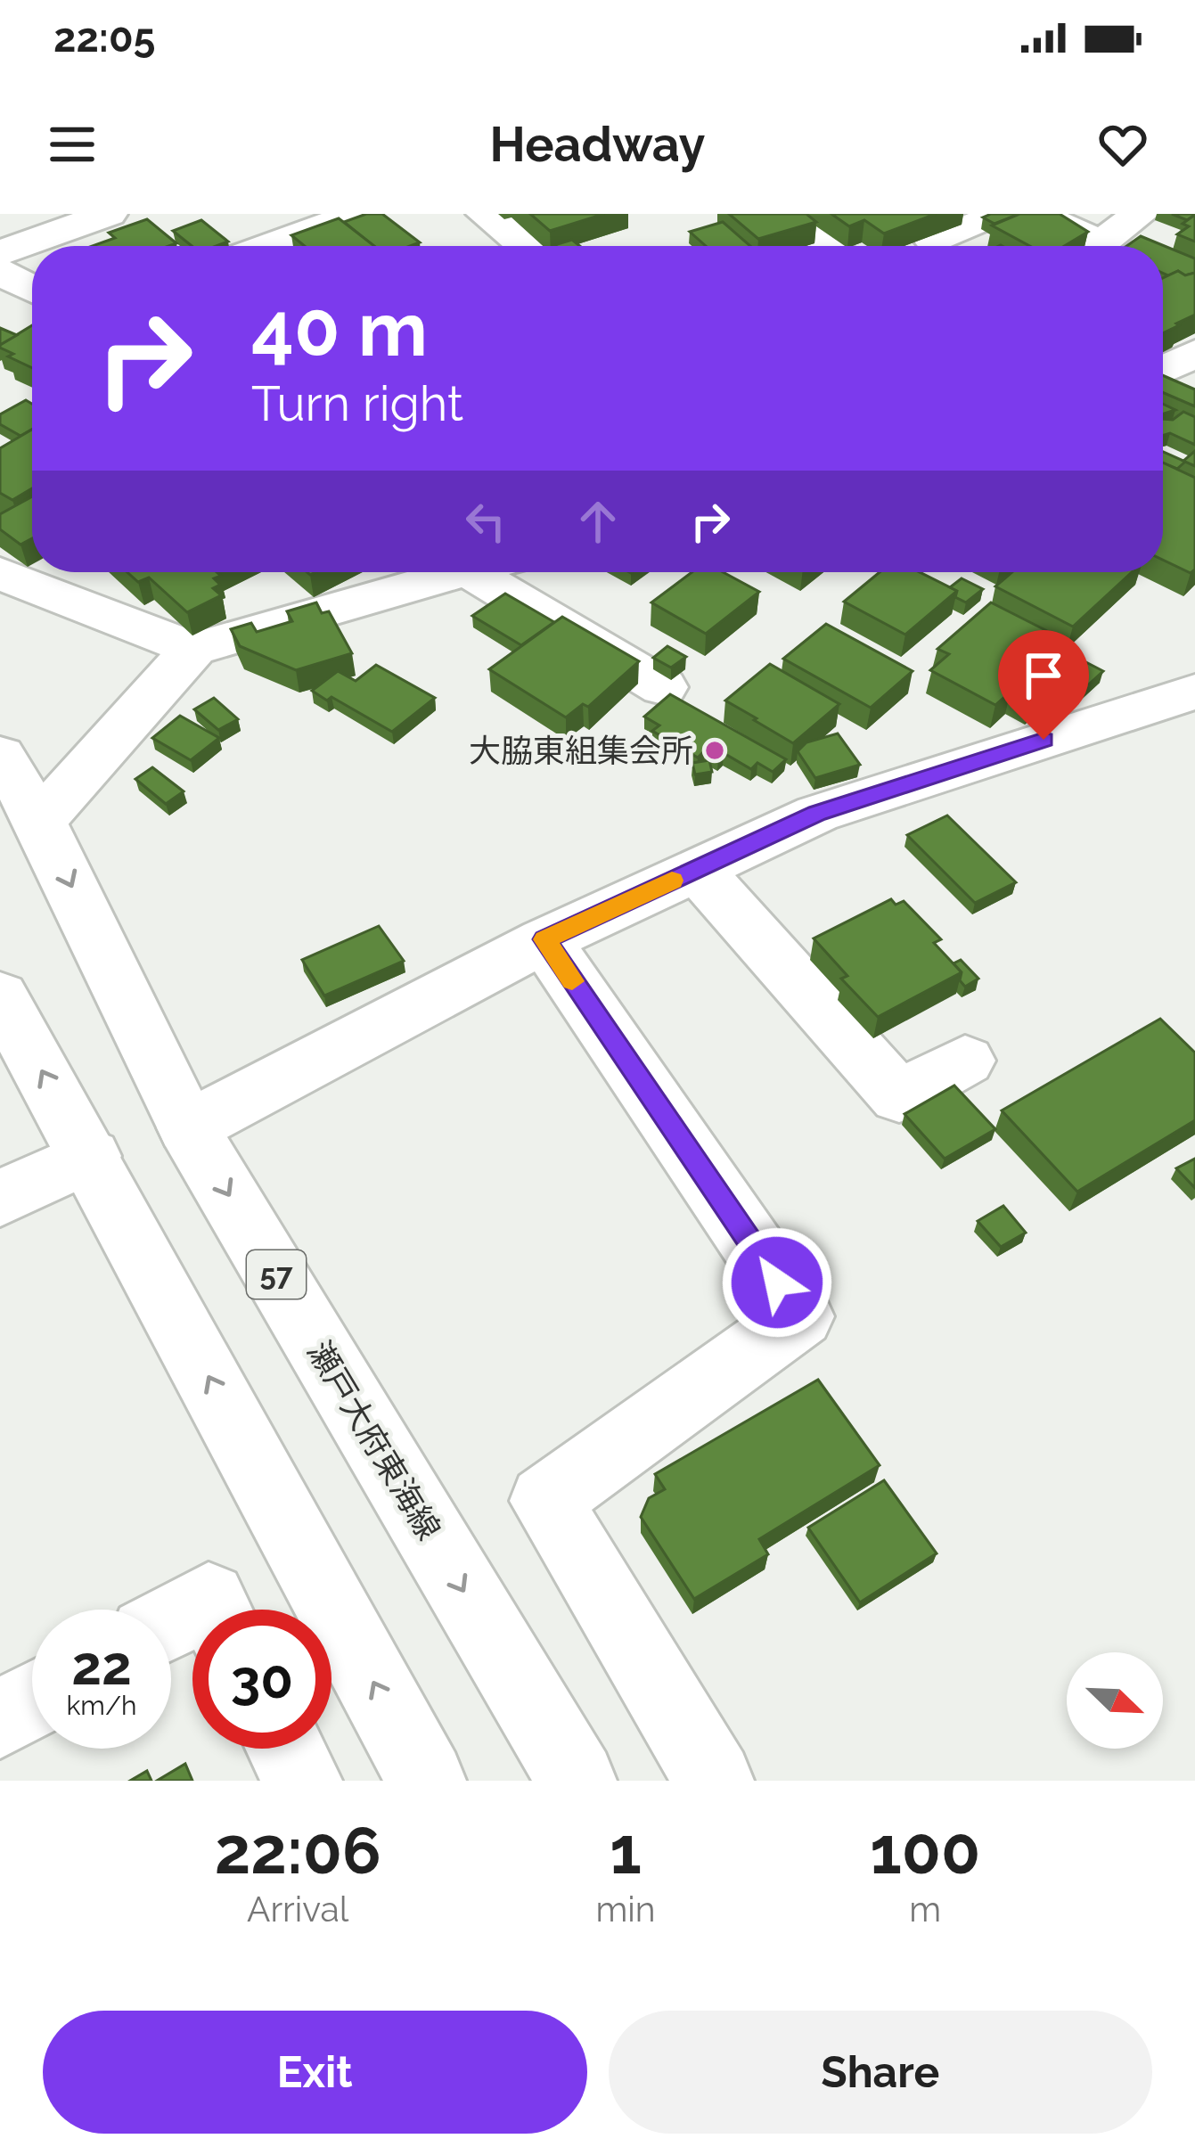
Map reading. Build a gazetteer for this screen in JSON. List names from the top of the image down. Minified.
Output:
{"streets":{"street":["57","瀬戸大府東海線"]},"places":["大脇東組集会所"],"north":"bottom right","page":{"status":"22:05","header":"Headway","turn":["40 m","Turn right"],"speed":"22 km/h","limit":"30","eta":["22:06","Arrival","1","min","100","m"],"buttons":["Exit","Share"]}}
